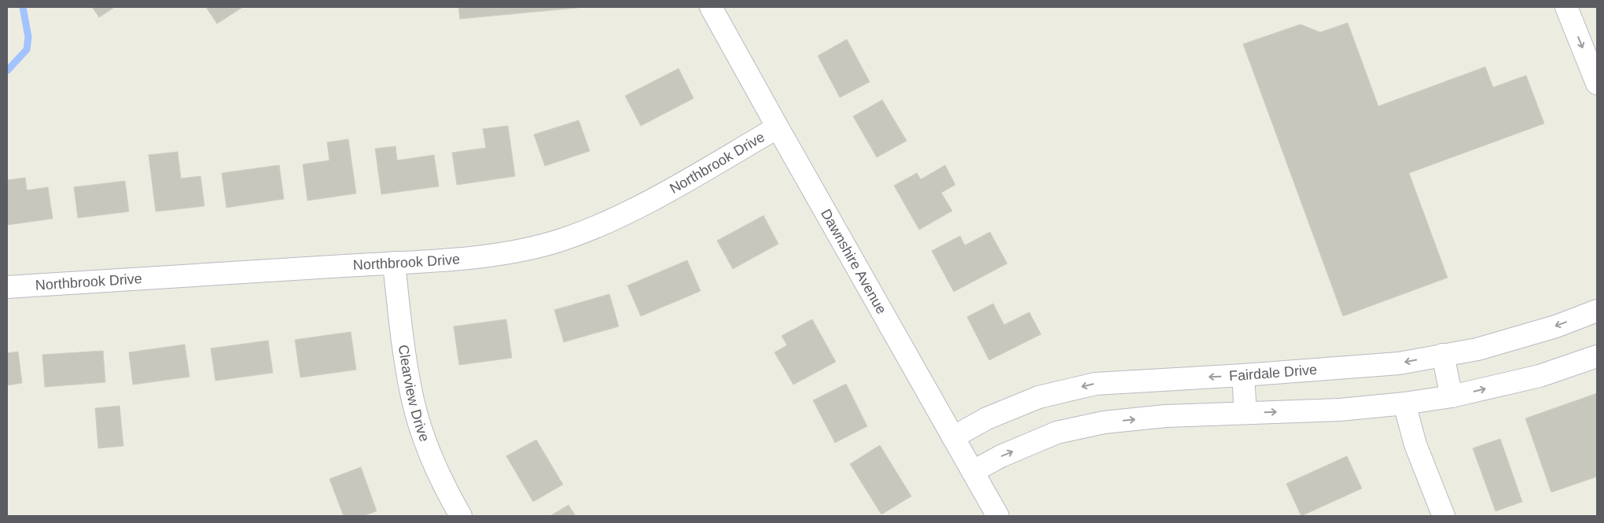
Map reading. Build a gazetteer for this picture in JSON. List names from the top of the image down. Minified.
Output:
{"streets":{"street":["Northbrook Drive","Dawnshire Avenue","Fairdale Drive","Clearview Drive"]},"crossings":[["Northbrook Drive","Dawnshire Avenue"],["Northbrook Drive","Clearview Drive"],["Dawnshire Avenue","Fairdale Drive"]]}
